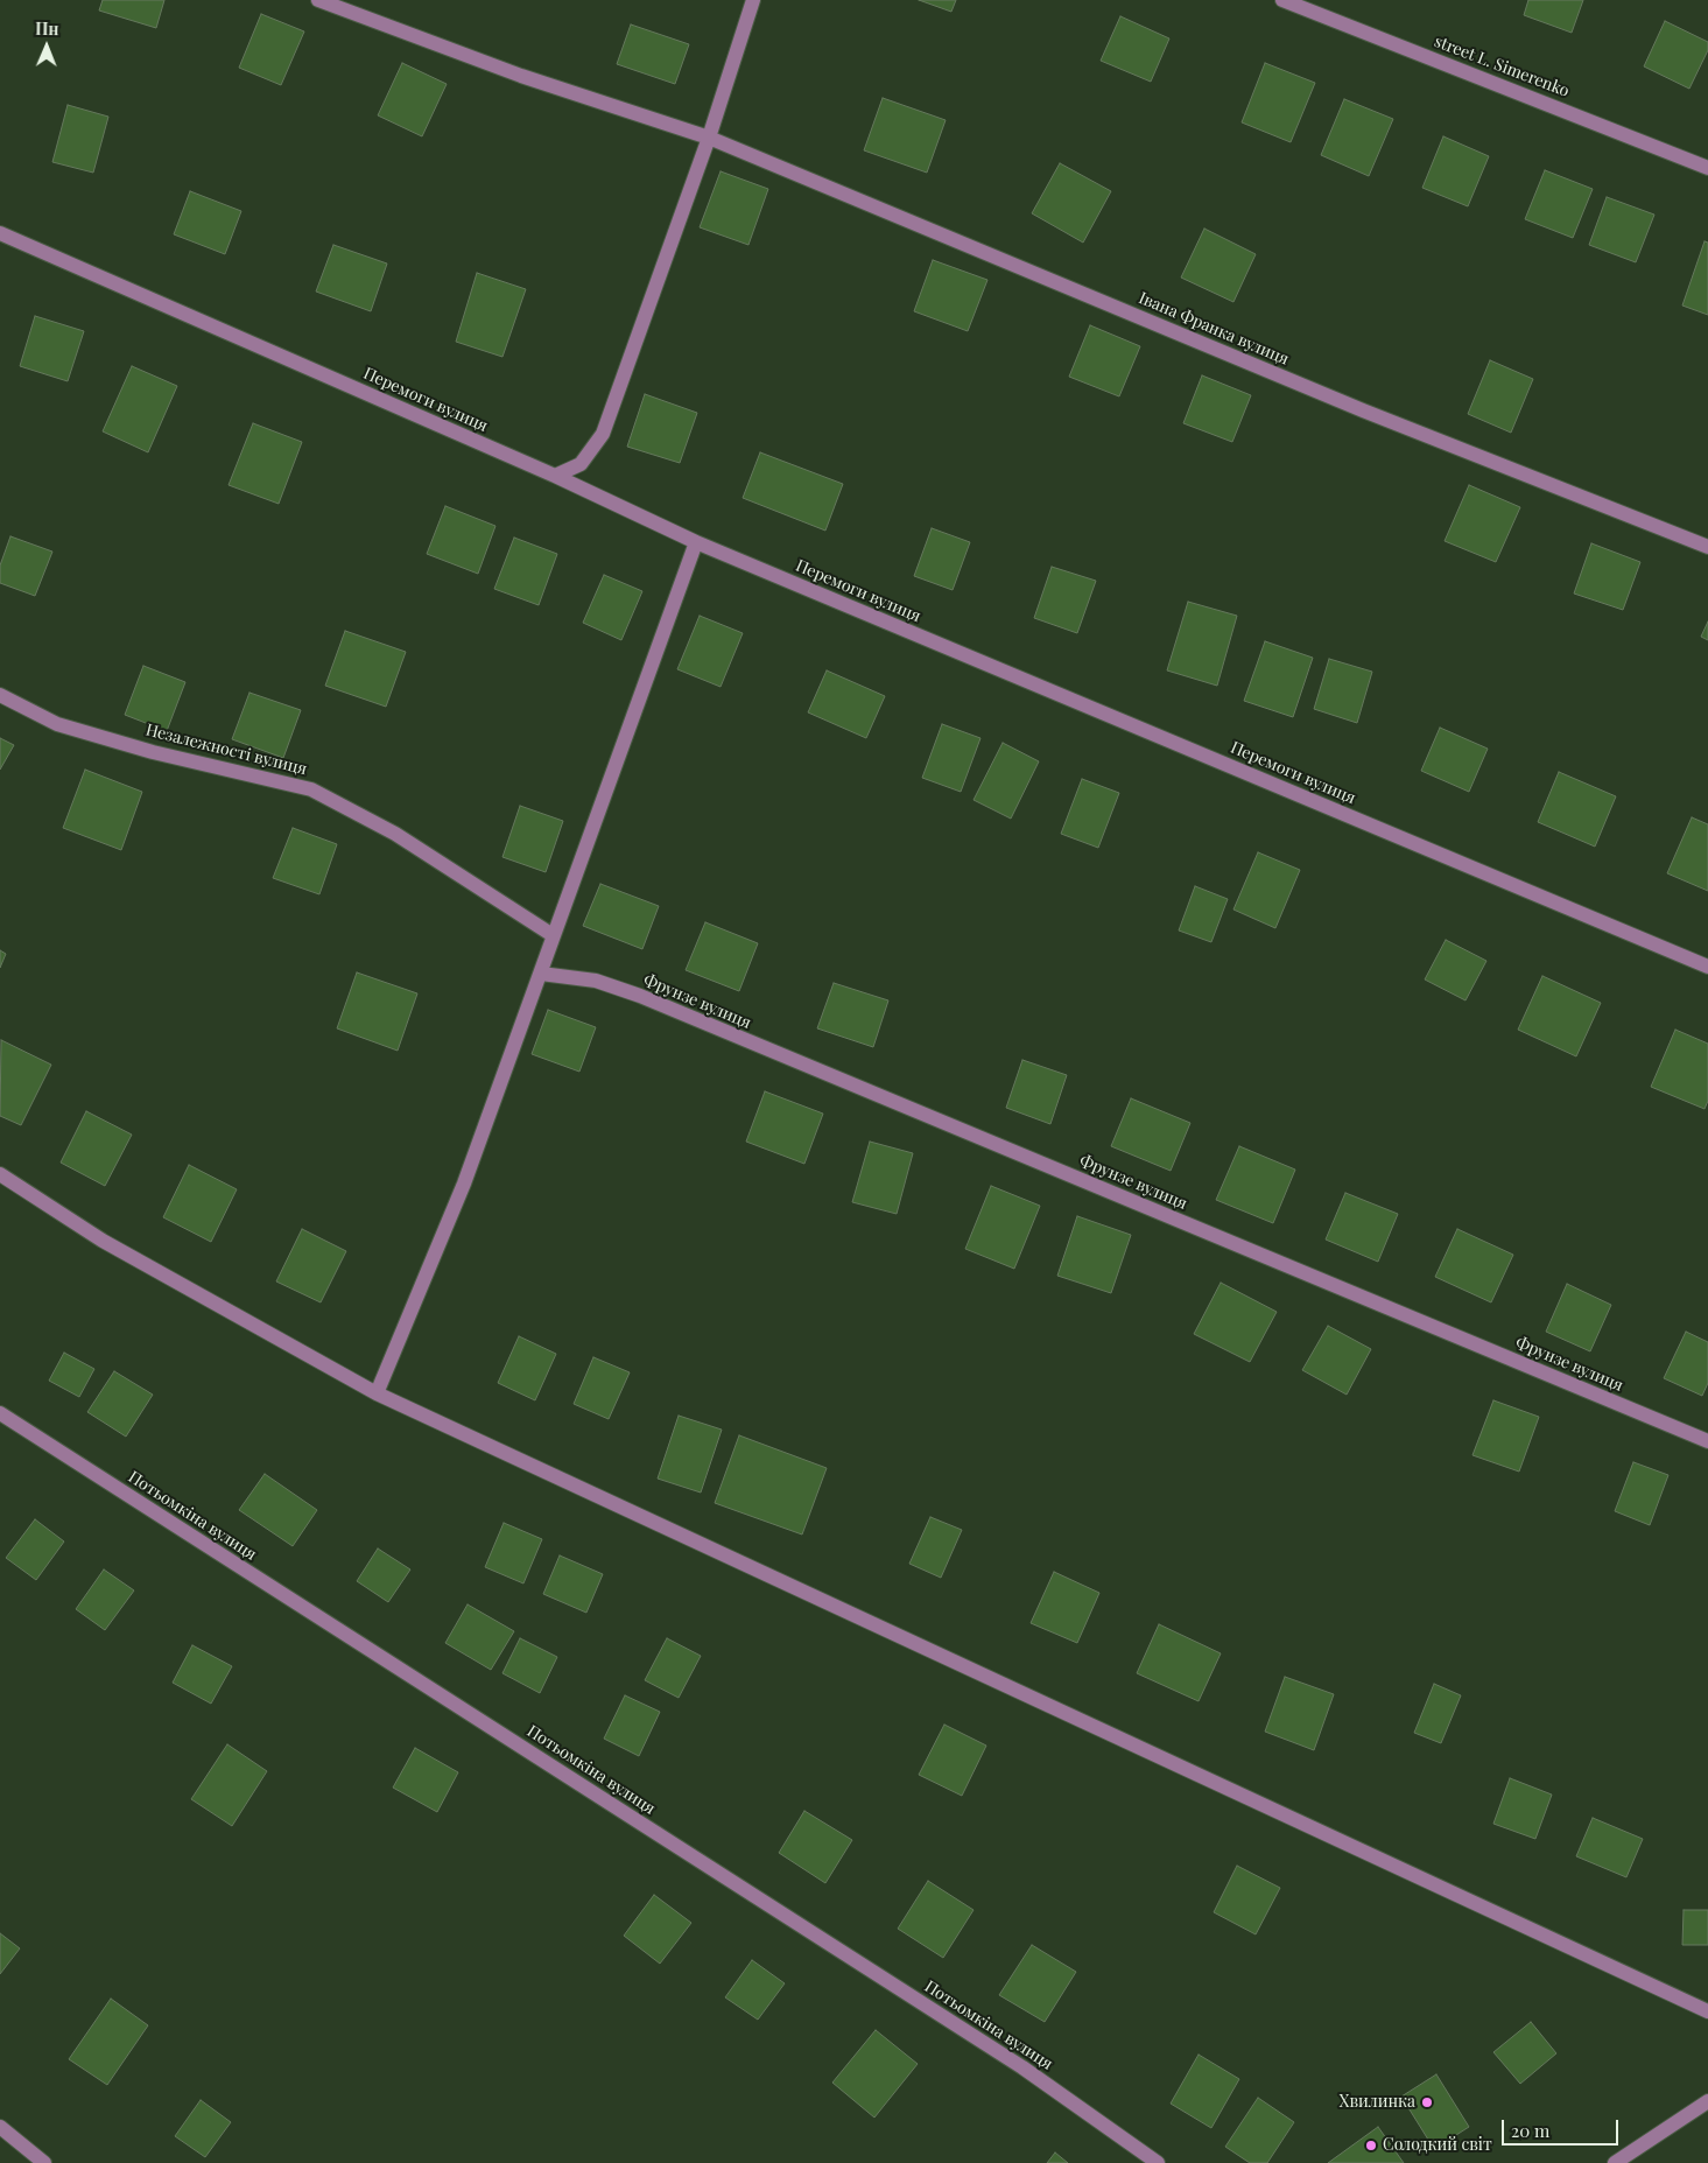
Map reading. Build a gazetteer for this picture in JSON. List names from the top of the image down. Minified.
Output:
{"streets":{"street":["street L. Simerenko","Івана Франка вулиця","Перемоги вулиця","Незалежності вулиця","Фрунзе вулиця","Потьомкіна вулиця"]},"places":["Хвилинка","Солодкий світ"],"scale_bar":"20 m","north":"top"}
